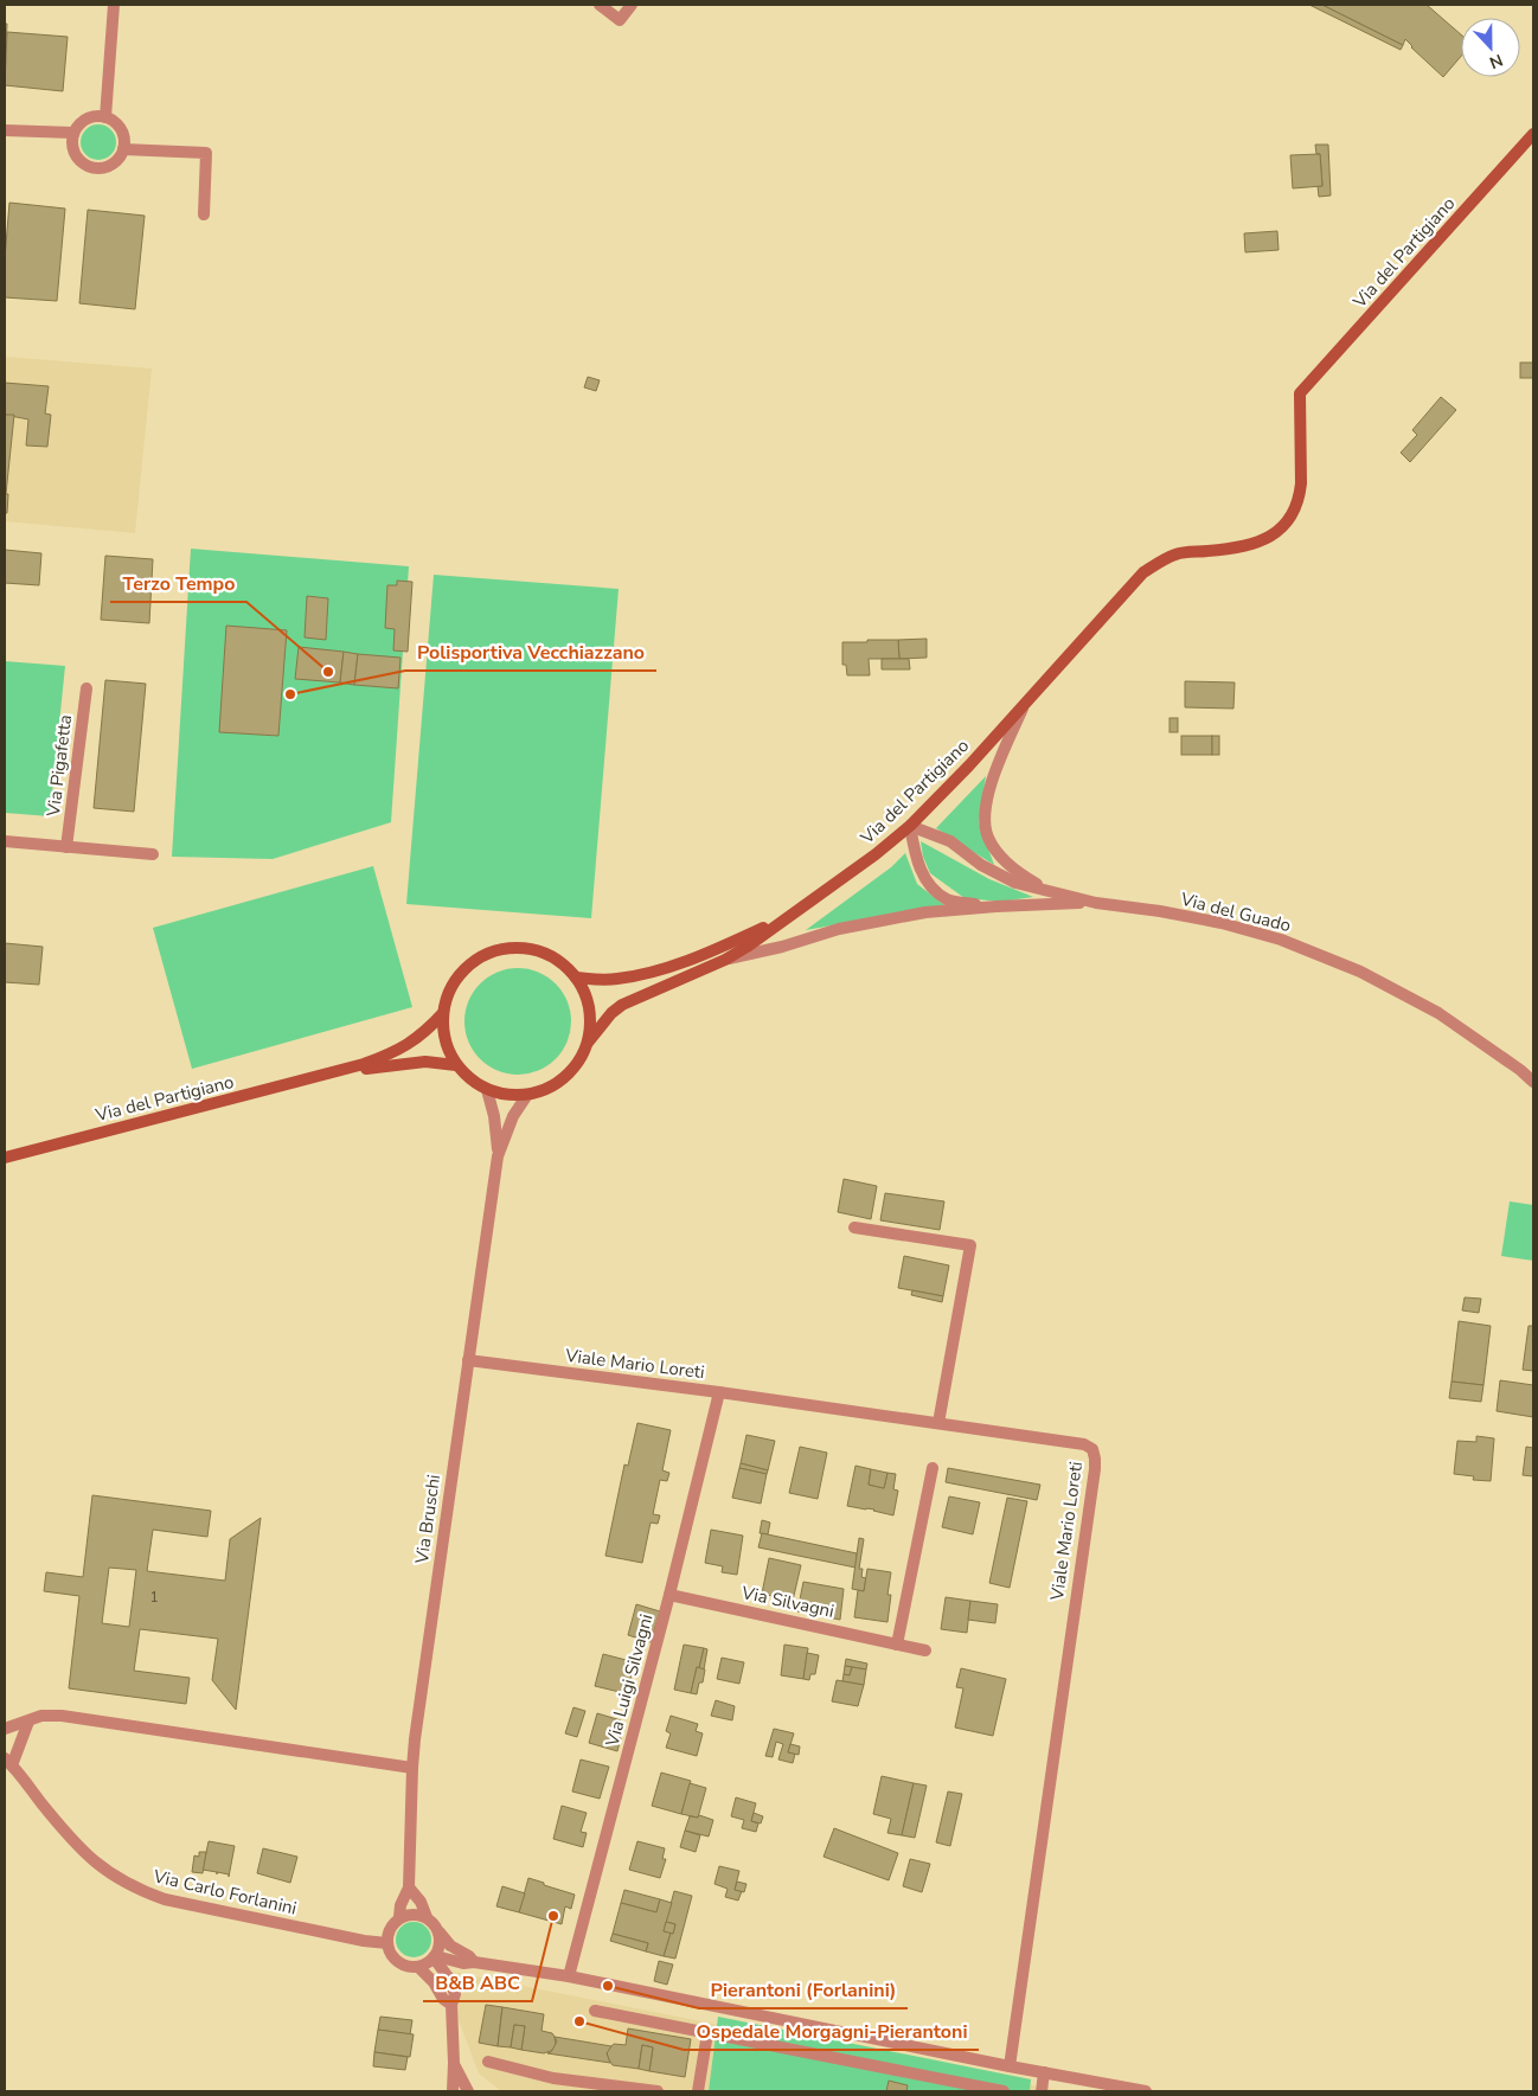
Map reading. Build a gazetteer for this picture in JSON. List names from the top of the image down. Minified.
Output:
{"streets":{"main road":["Via del Partigiano"],"street":["Via Pigafetta","Via del Guado","Viale Mario Loreti","Via Bruschi","Via Silvagni","Via Luigi Silvagni","Via Carlo Forlanini"]},"crossings":[["Via del Partigiano","Via del Guado"],["Via del Partigiano","Via Bruschi"],["Viale Mario Loreti","Via Bruschi"],["Viale Mario Loreti","Via Luigi Silvagni"],["Via Bruschi","Via Carlo Forlanini"],["Via Silvagni","Via Luigi Silvagni"]],"places":["Terzo Tempo","Polisportiva Vecchiazzano","B&B ABC","Pierantoni (Forlanini)","Ospedale Morgagni-Pierantoni"],"house_numbers":["1"],"north":"bottom"}
